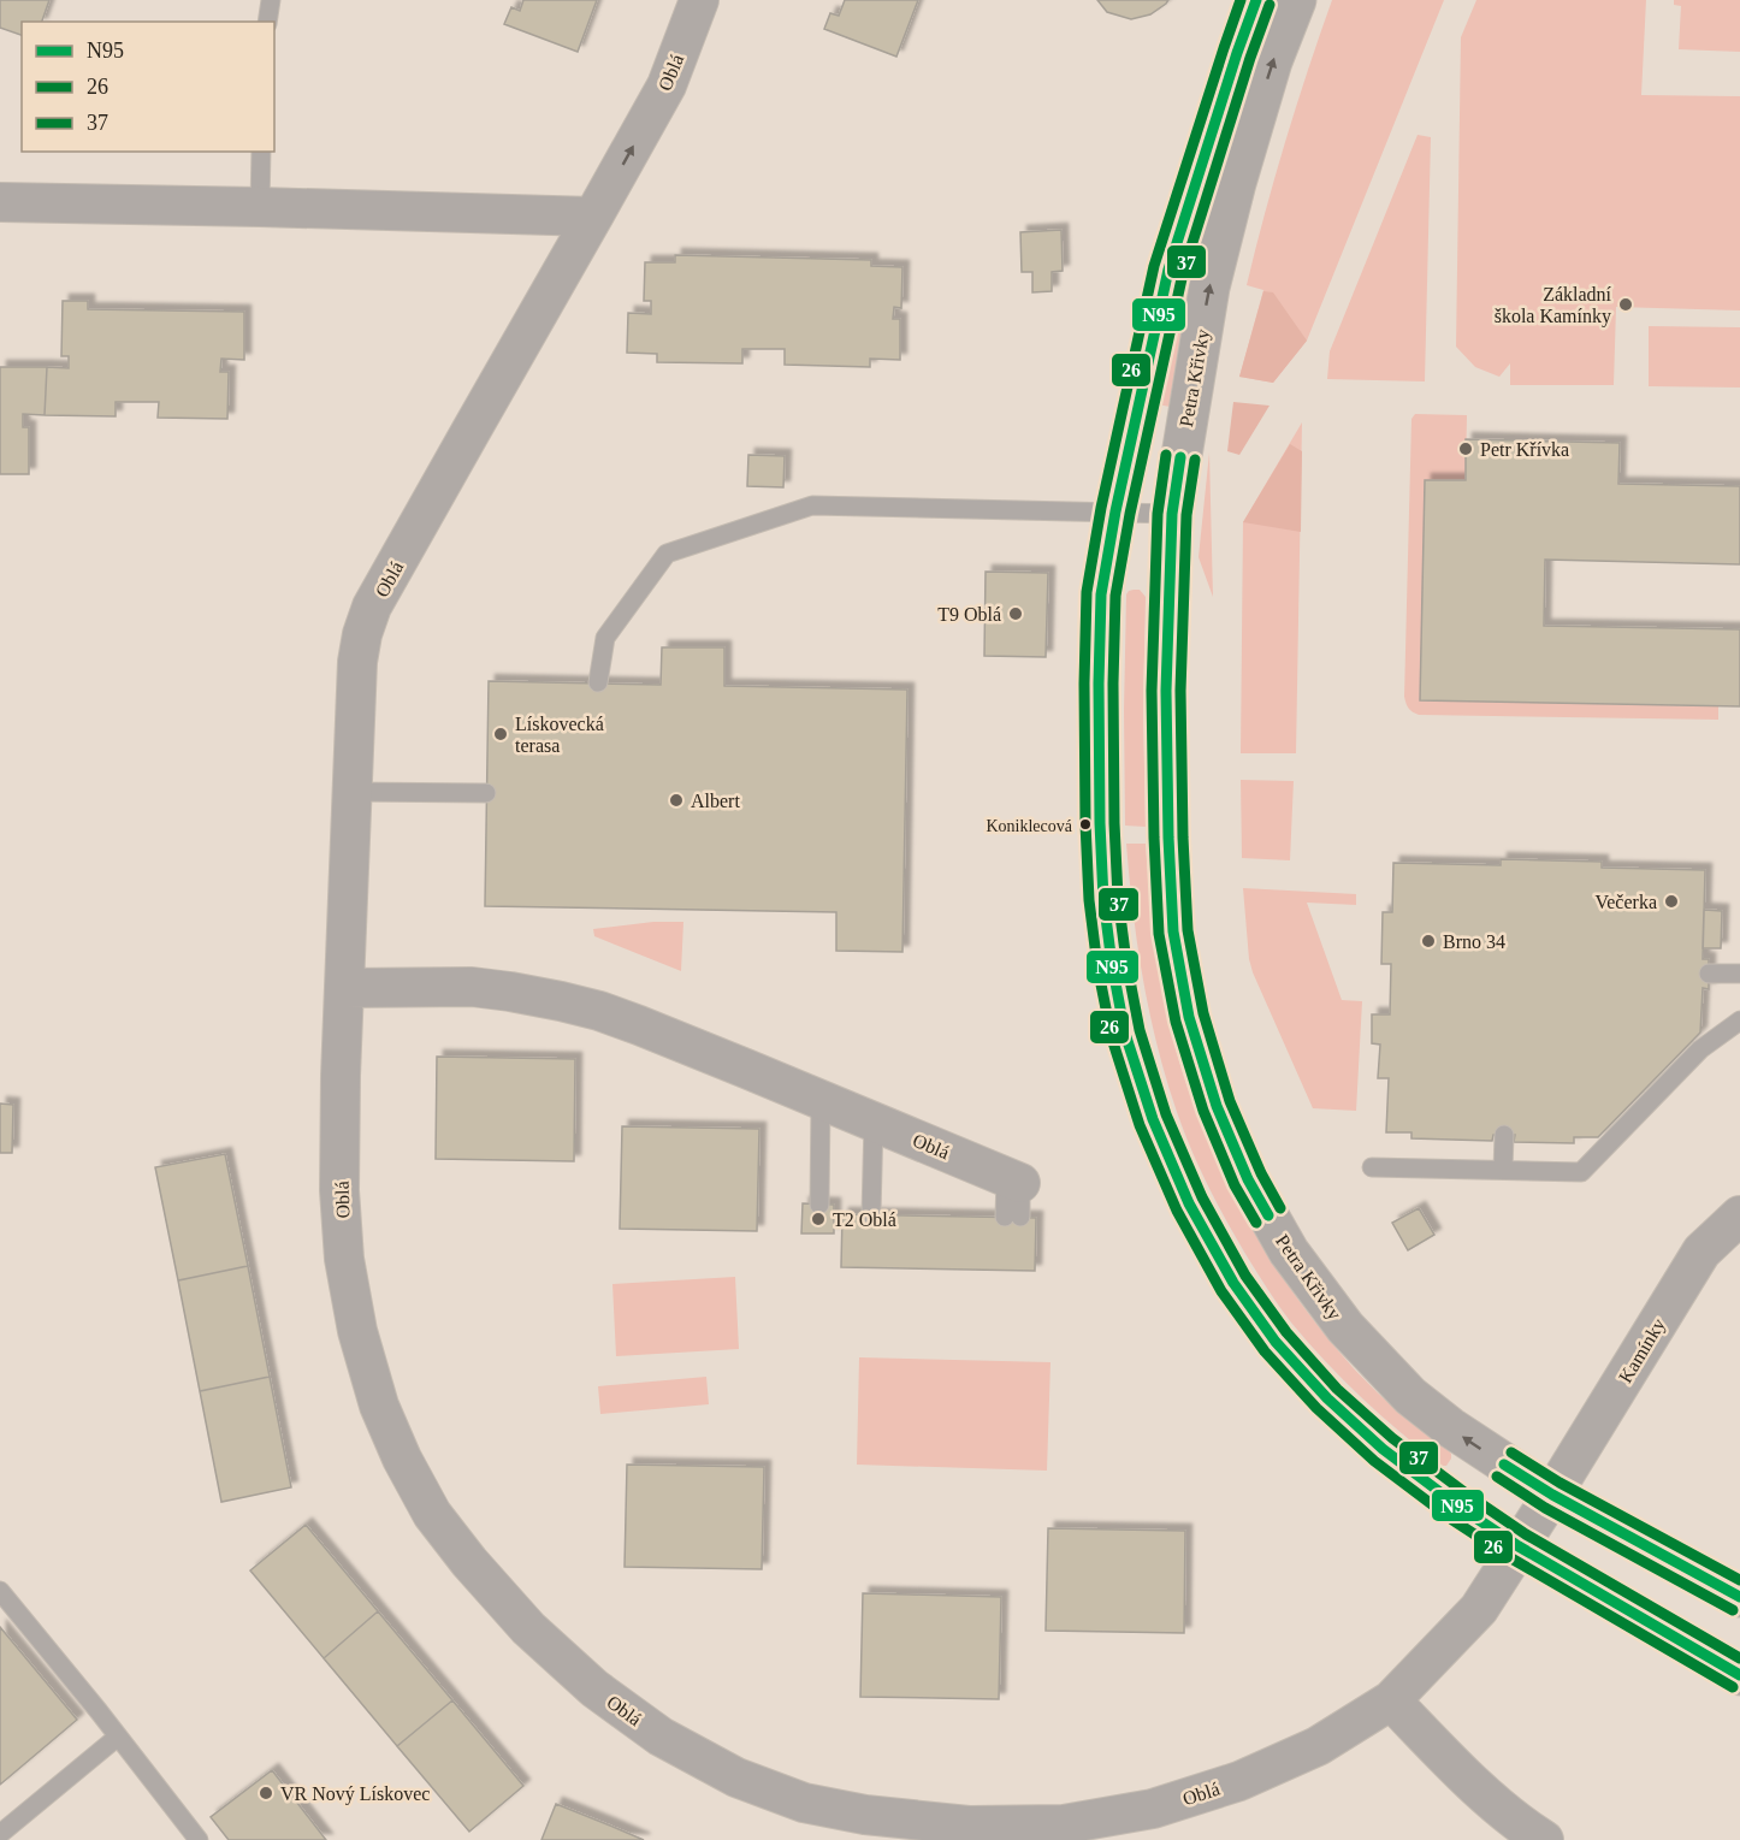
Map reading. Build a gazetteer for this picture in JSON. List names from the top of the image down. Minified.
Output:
{"streets":{"street":["Oblá","Petra Křivky","Kamínky"]},"crossings":[["Oblá","Kamínky"],["Petra Křivky","Kamínky"]],"places":["Základní škola Kamínky","Petr Křívka","T9 Oblá","Lískovecká terasa","Albert","Koniklecová","Večerka","Brno 34","T2 Oblá","VR Nový Lískovec"],"lines":["transit line N95","transit line 26","transit line 37"],"legend":["N95","26","37"]}
